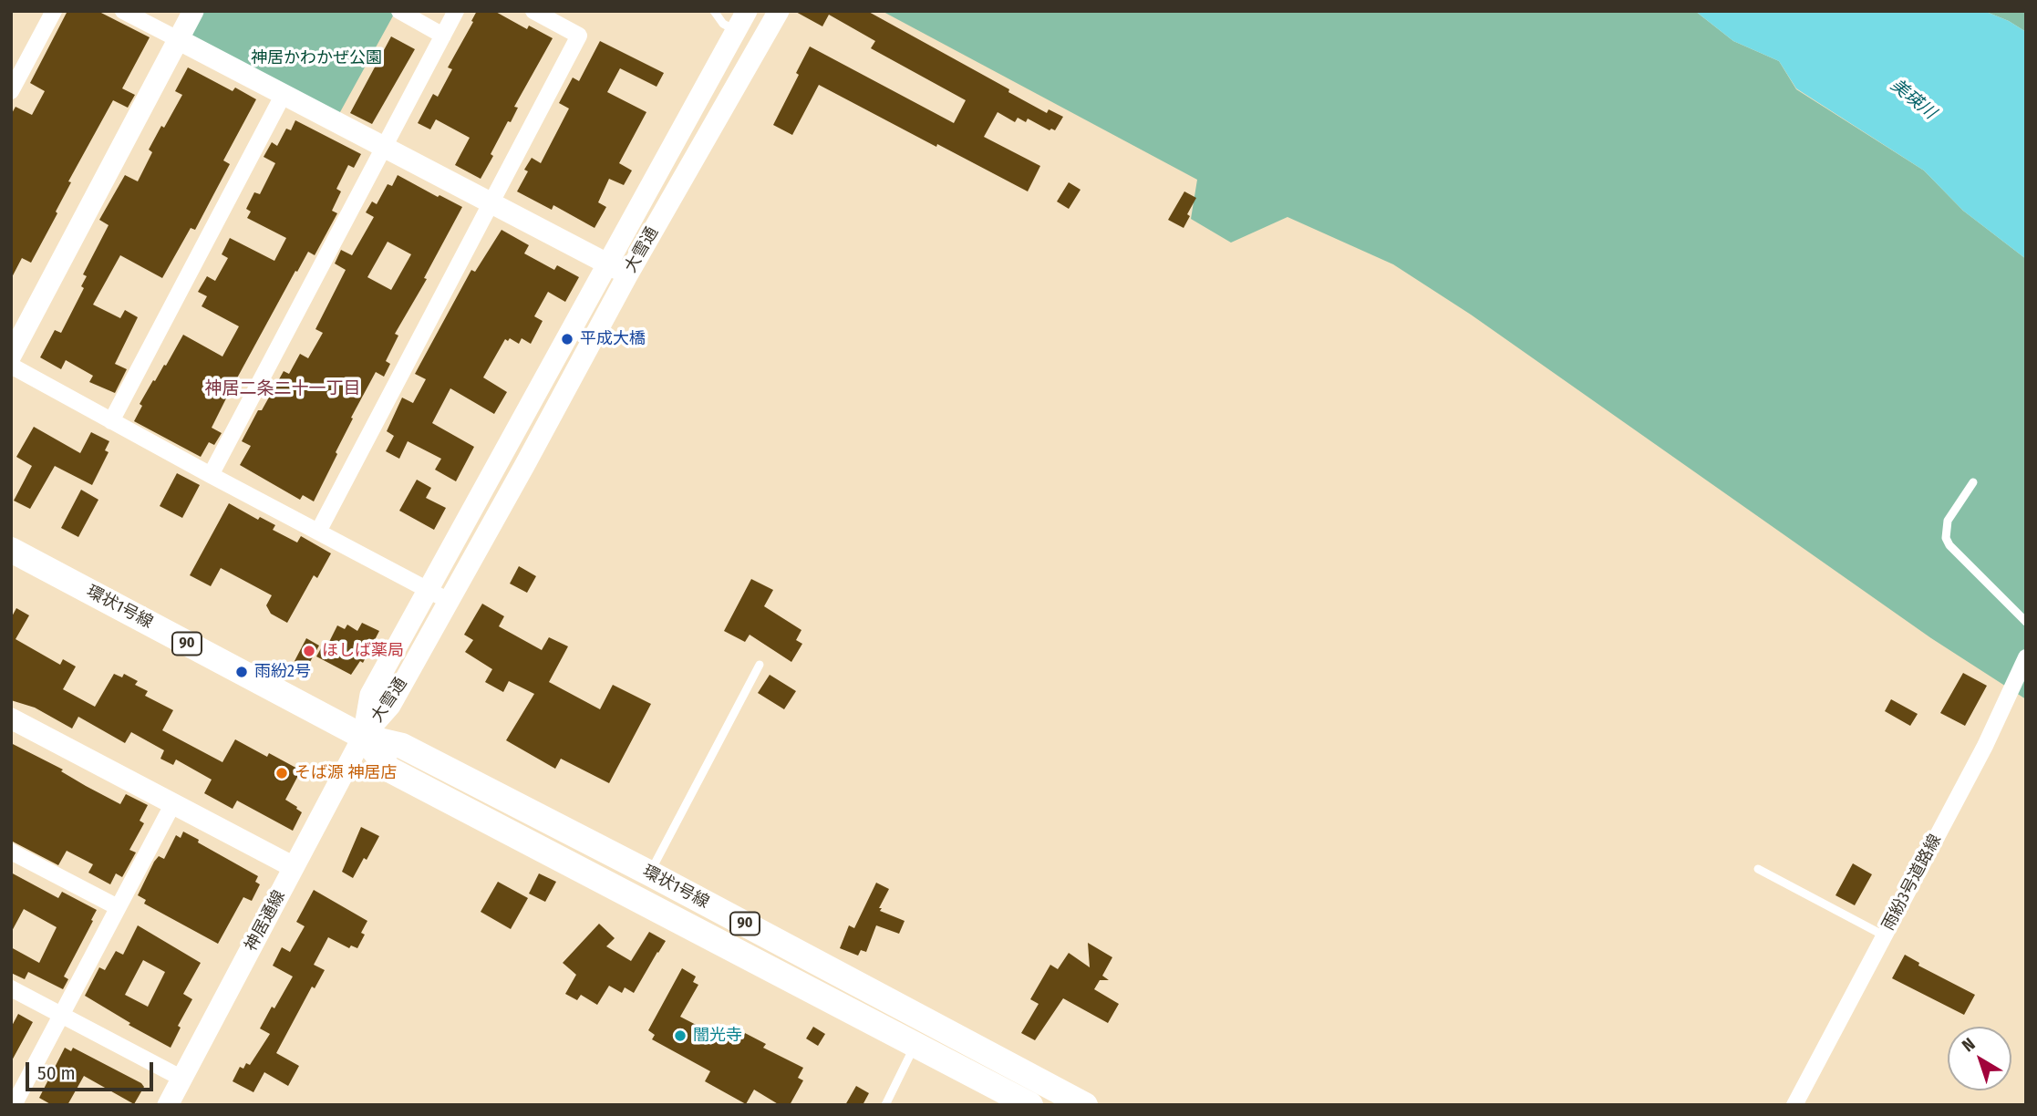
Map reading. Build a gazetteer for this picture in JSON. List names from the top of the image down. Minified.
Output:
{"streets":{"main road":["環状1号線","90"],"street":["大雪通","雨紛3号道路線","神居通線"]},"crossings":[["大雪通","環状1号線"],["大雪通","神居通線"],["環状1号線","神居通線"]],"districts":["神居二条二十一丁目"],"water":["美瑛川"],"parks":["神居かわかぜ公園"],"places":["平成大橋","ほしば薬局","雨紛2号","そば源 神居店","闇光寺"],"scale_bar":"50 m","north":"top left"}
